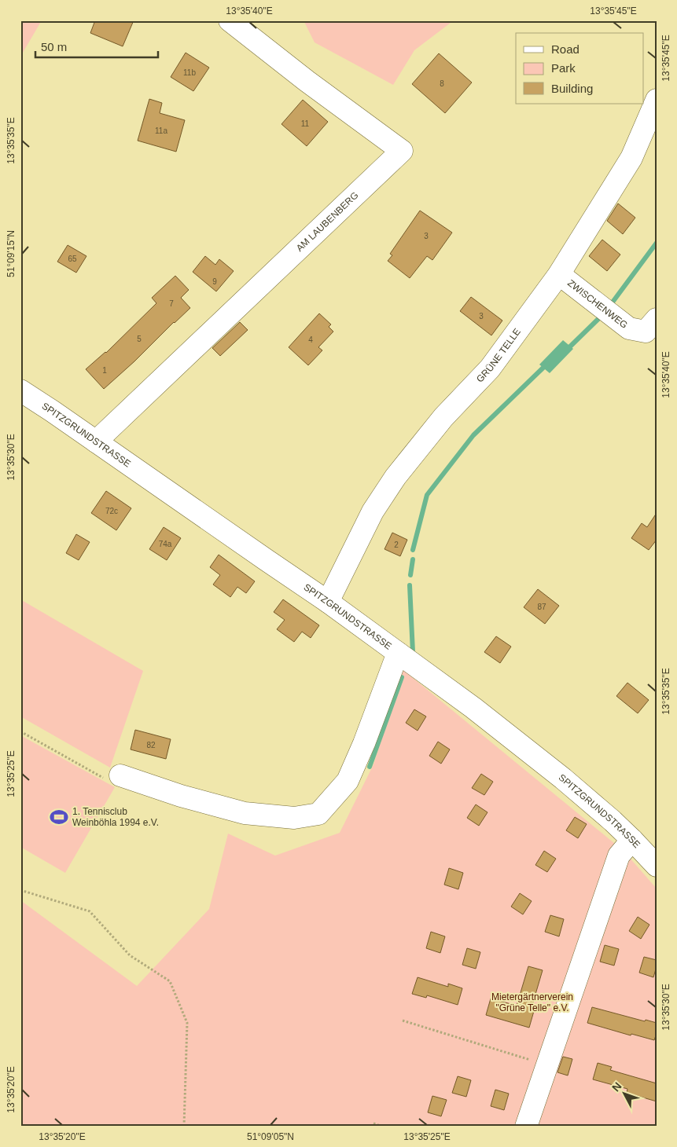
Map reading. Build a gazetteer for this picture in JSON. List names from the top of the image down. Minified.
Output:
{"streets":{"street":["AM LAUBENBERG","ZWISCHENWEG","GRÜNE TELLE","SPITZGRUNDSTRASSE"]},"crossings":[["AM LAUBENBERG","SPITZGRUNDSTRASSE"],["ZWISCHENWEG","GRÜNE TELLE"],["GRÜNE TELLE","SPITZGRUNDSTRASSE"]],"parks":["Mietergärtnerverein \"Grüne Telle\" e.V."],"places":{"sports":["1. Tennisclub Weinböhla 1994 e.V."]},"house_numbers":["11b","8","11","11a","3","65","9","7","3","5","4","1","72c","74a","2","87","82"],"legend":["Road","Park","Building"],"scale_bar":"50 m","north":"top left","coordinates":["13°35'40\"E","13°35'45\"E","13°35'35\"E","51°09'15\"N","13°35'30\"E","13°35'25\"E","13°35'20\"E","51°09'05\"N"]}
